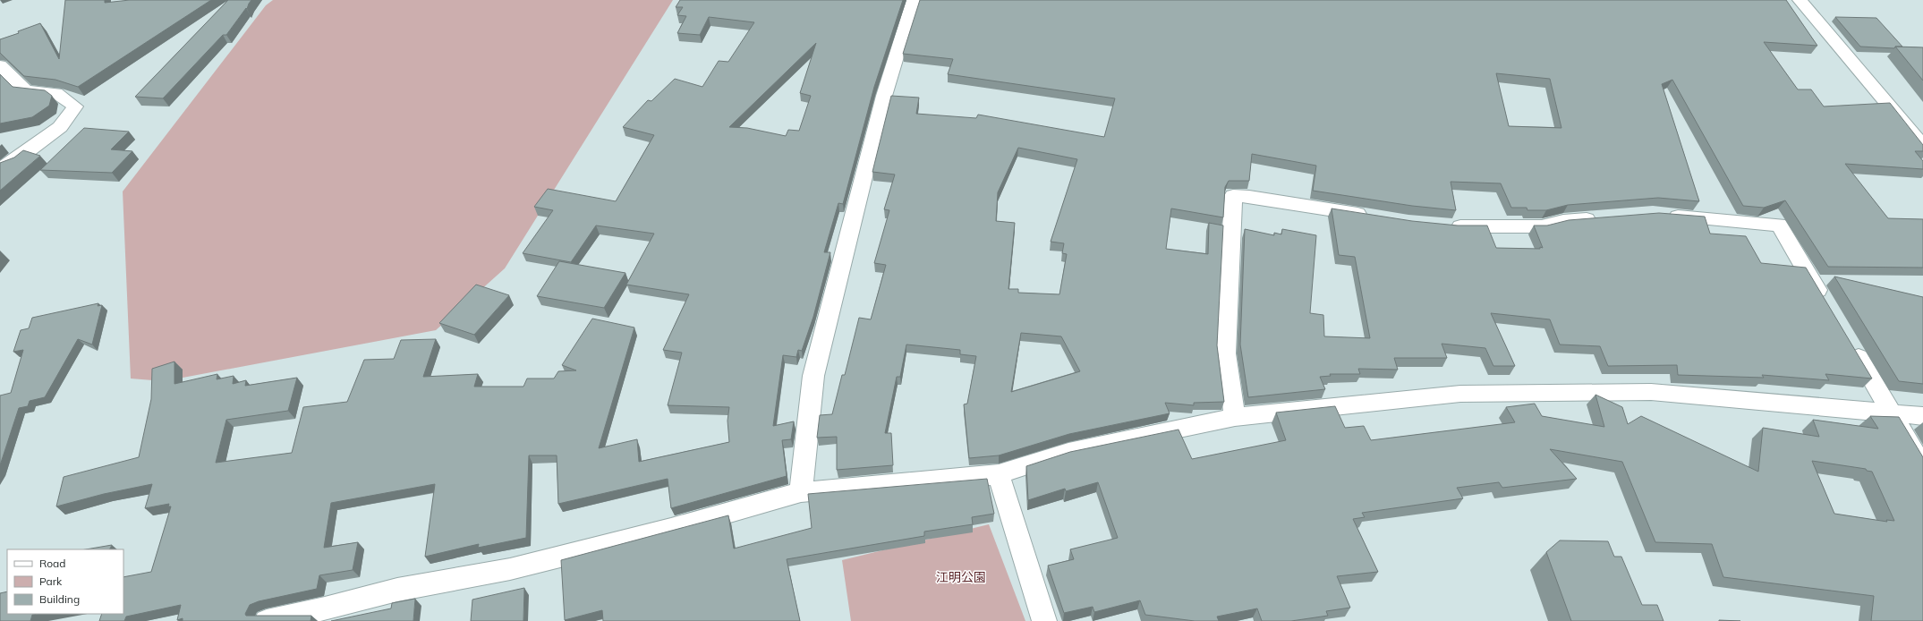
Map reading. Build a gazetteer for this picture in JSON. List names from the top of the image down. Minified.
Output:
{"parks":["江明公園"],"legend":["Road","Park","Building"]}
